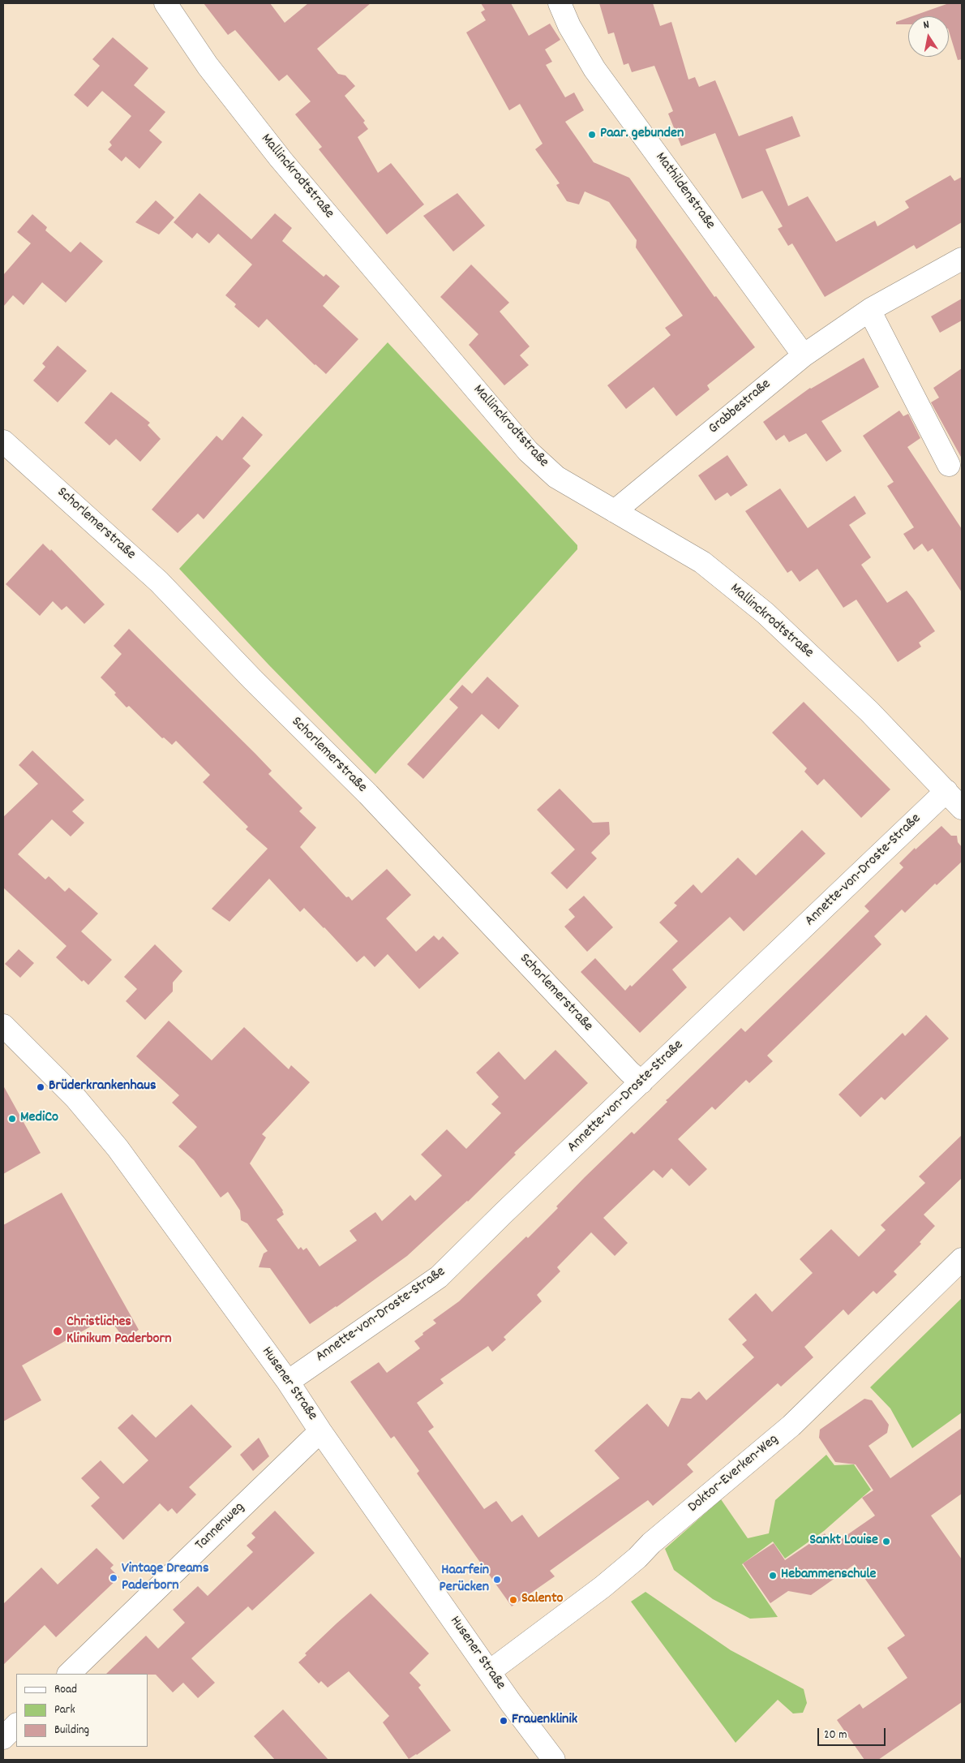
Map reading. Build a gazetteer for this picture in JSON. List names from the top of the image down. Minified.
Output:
{"streets":{"street":["Mallinckrodtstraße","Mathildenstraße","Grabbestraße","Schorlemerstraße","Annette-von-Droste-Straße","Husener Straße","Doktor-Everken-Weg","Tannenweg"]},"crossings":[["Mallinckrodtstraße","Grabbestraße"],["Mallinckrodtstraße","Annette-von-Droste-Straße"],["Mathildenstraße","Grabbestraße"],["Schorlemerstraße","Annette-von-Droste-Straße"],["Annette-von-Droste-Straße","Husener Straße"],["Husener Straße","Doktor-Everken-Weg"],["Husener Straße","Tannenweg"]],"places":["Paar. gebunden","Brüderkrankenhaus","MediCo","Christliches Klinikum Paderborn","Sankt Louise","Hebammenschule","Vintage Dreams Paderborn","Haarfein Perücken","Salento","Frauenklinik"],"legend":["Road","Park","Building"],"scale_bar":"20 m","north":"top"}
